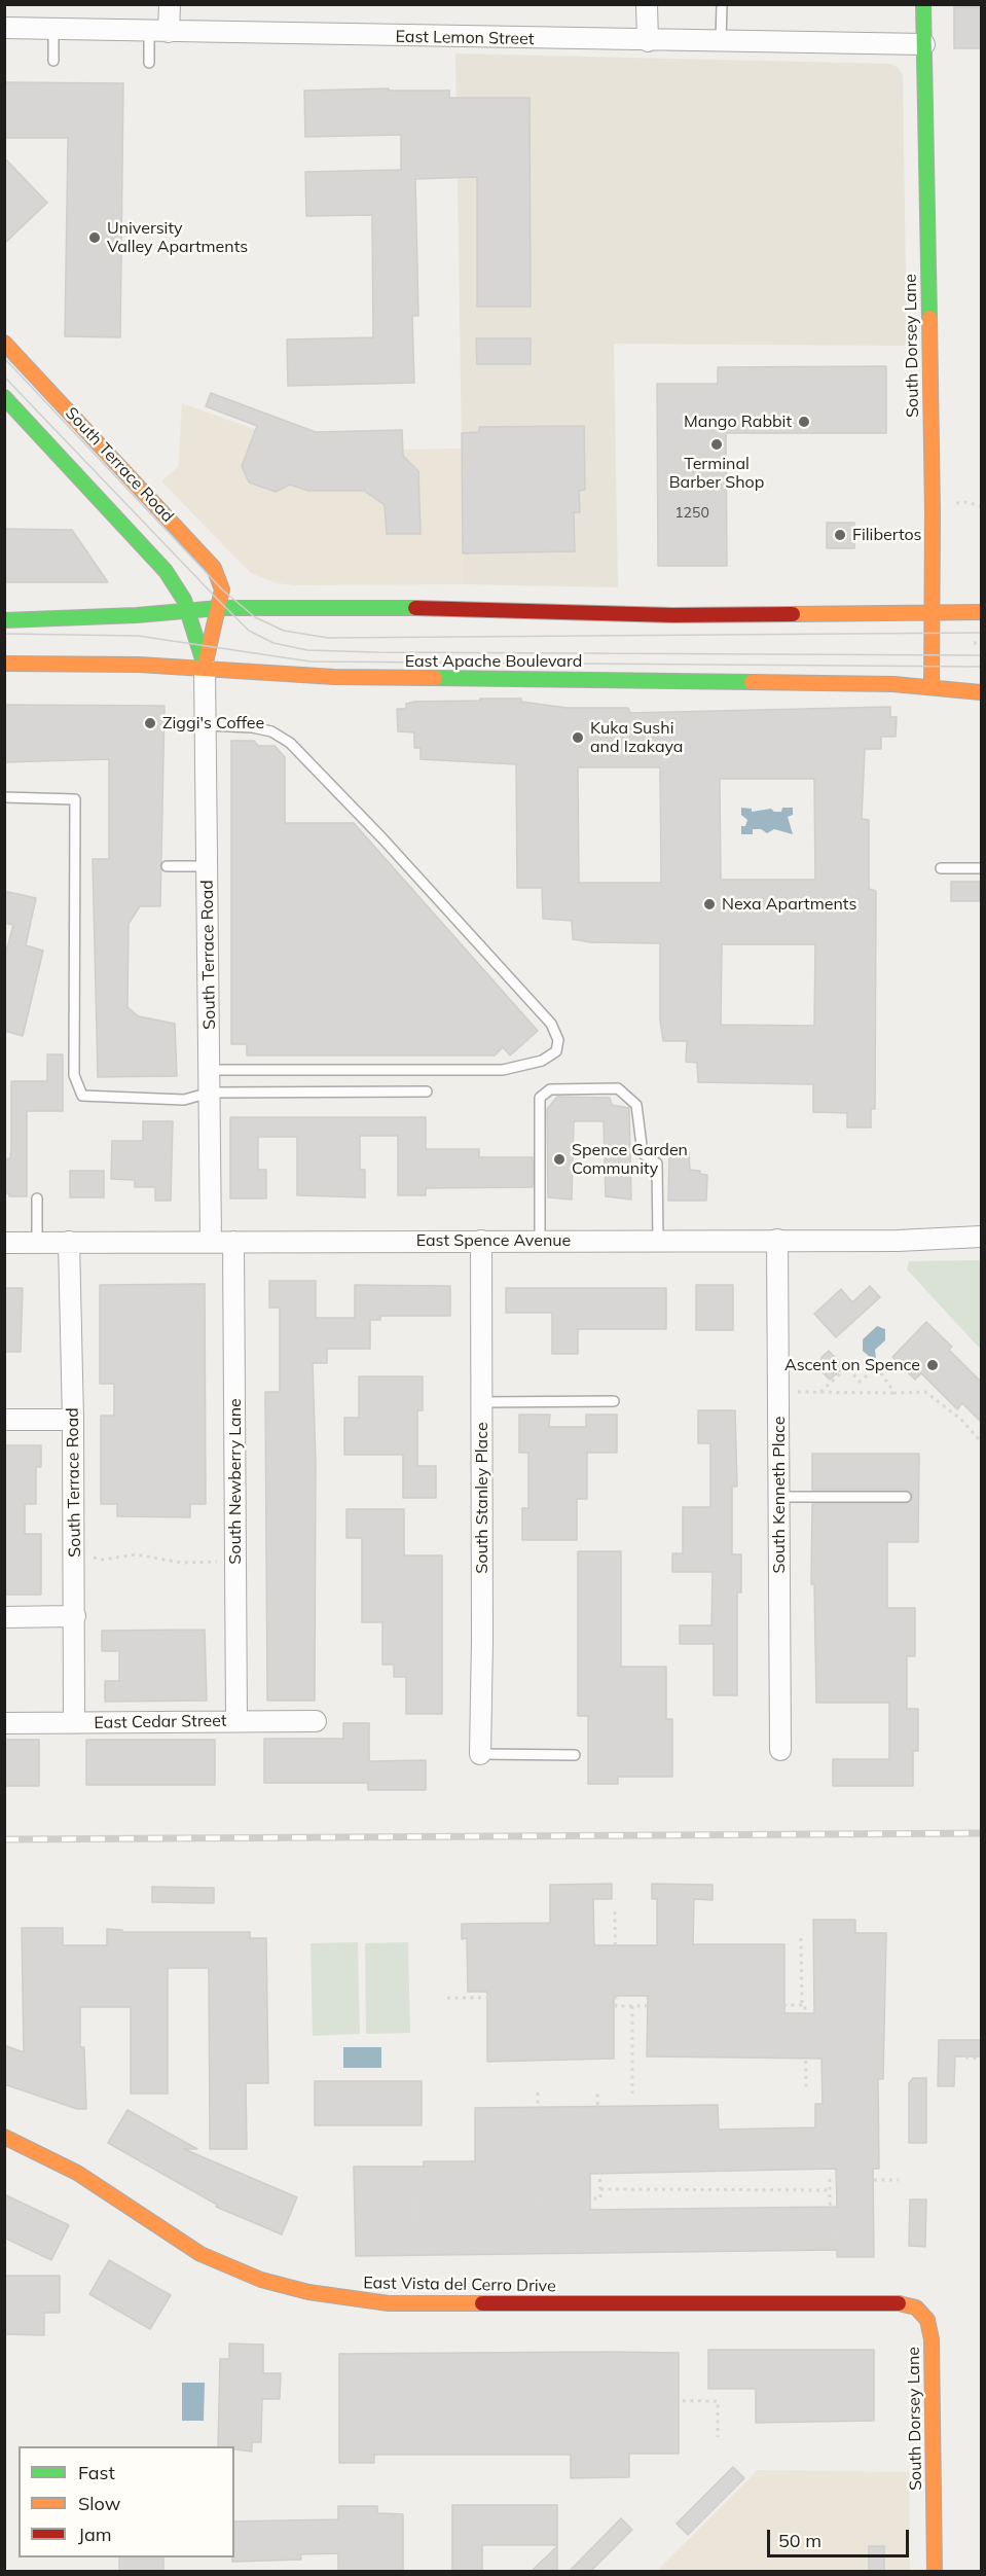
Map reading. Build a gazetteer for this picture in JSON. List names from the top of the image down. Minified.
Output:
{"streets":{"street":["East Lemon Street","South Dorsey Lane","South Terrace Road","East Apache Boulevard","East Spence Avenue","South Newberry Lane","South Kenneth Place","South Stanley Place","East Cedar Street","East Vista del Cerro Drive"]},"crossings":[["East Lemon Street","South Dorsey Lane"],["South Dorsey Lane","East Apache Boulevard"],["South Dorsey Lane","East Vista del Cerro Drive"],["South Terrace Road","East Apache Boulevard"],["South Terrace Road","East Spence Avenue"],["South Terrace Road","East Cedar Street"],["East Spence Avenue","South Newberry Lane"],["East Spence Avenue","South Kenneth Place"],["East Spence Avenue","South Stanley Place"],["South Newberry Lane","East Cedar Street"]],"places":["University Valley Apartments","Mango Rabbit","Terminal Barber Shop","Filibertos","Ziggi's Coffee","Kuka Sushi and Izakaya","Nexa Apartments","Spence Garden Community","Ascent on Spence"],"house_numbers":["1250"],"legend":["Fast","Slow","Jam"],"scale_bar":"50 m"}
